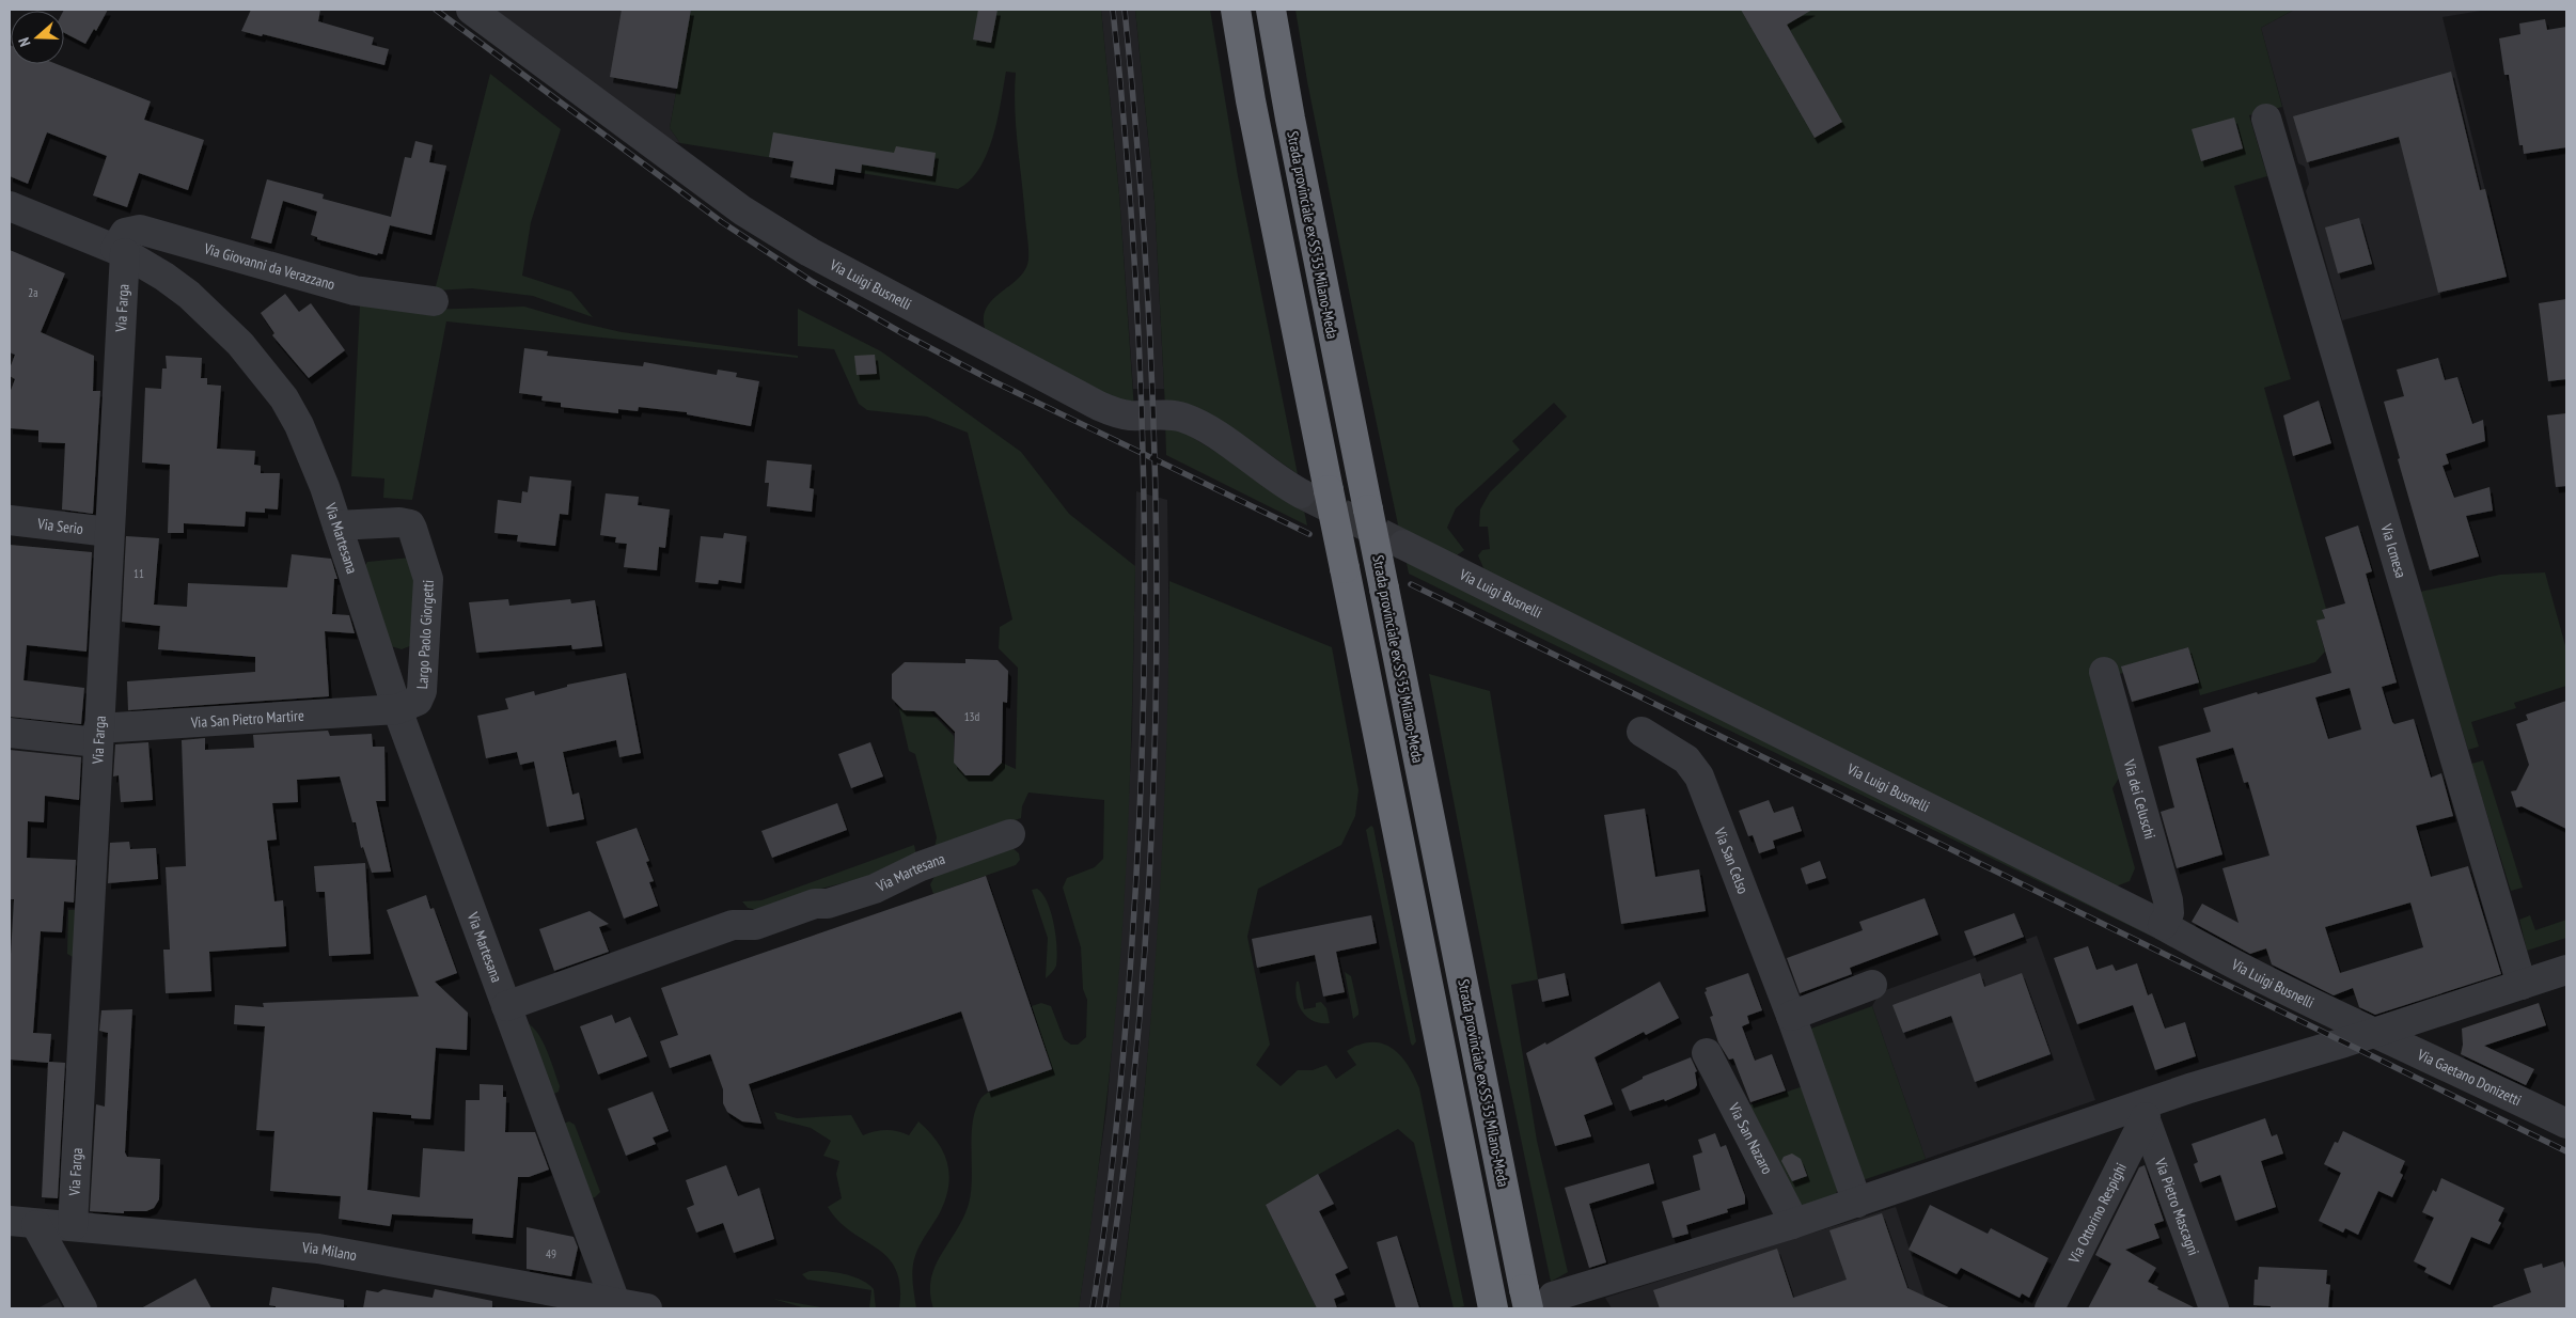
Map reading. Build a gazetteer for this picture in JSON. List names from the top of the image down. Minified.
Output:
{"streets":{"highway":["Strada provinciale ex SS 35 Milano-Meda"],"street":["Via Giovanni da Verazzano","Via Luigi Busnelli","Via Farga","Via Serio","Via Martesana","Via Icmesa","Largo Paolo Giorgetti","Via San Pietro Martire","Via dei Celuschi","Via San Celso","Via Gaetano Donizetti","Via San Nazaro","Via Pietro Mascagni","Via Ottorino Respighi","Via Milano"]},"crossings":[["Via Giovanni da Verazzano","Via Farga"],["Via Giovanni da Verazzano","Via Martesana"],["Via Luigi Busnelli","Via dei Celuschi"],["Via Luigi Busnelli","Via Gaetano Donizetti"],["Via Farga","Via Serio"],["Via Farga","Via Martesana"],["Via Farga","Via San Pietro Martire"],["Via Farga","Via Milano"],["Via Martesana","Largo Paolo Giorgetti"],["Via Martesana","Via San Pietro Martire"],["Via Martesana","Via Milano"],["Largo Paolo Giorgetti","Via San Pietro Martire"],["Via Pietro Mascagni","Via Ottorino Respighi"]],"house_numbers":["2a","11","13d","49"],"north":"left"}
